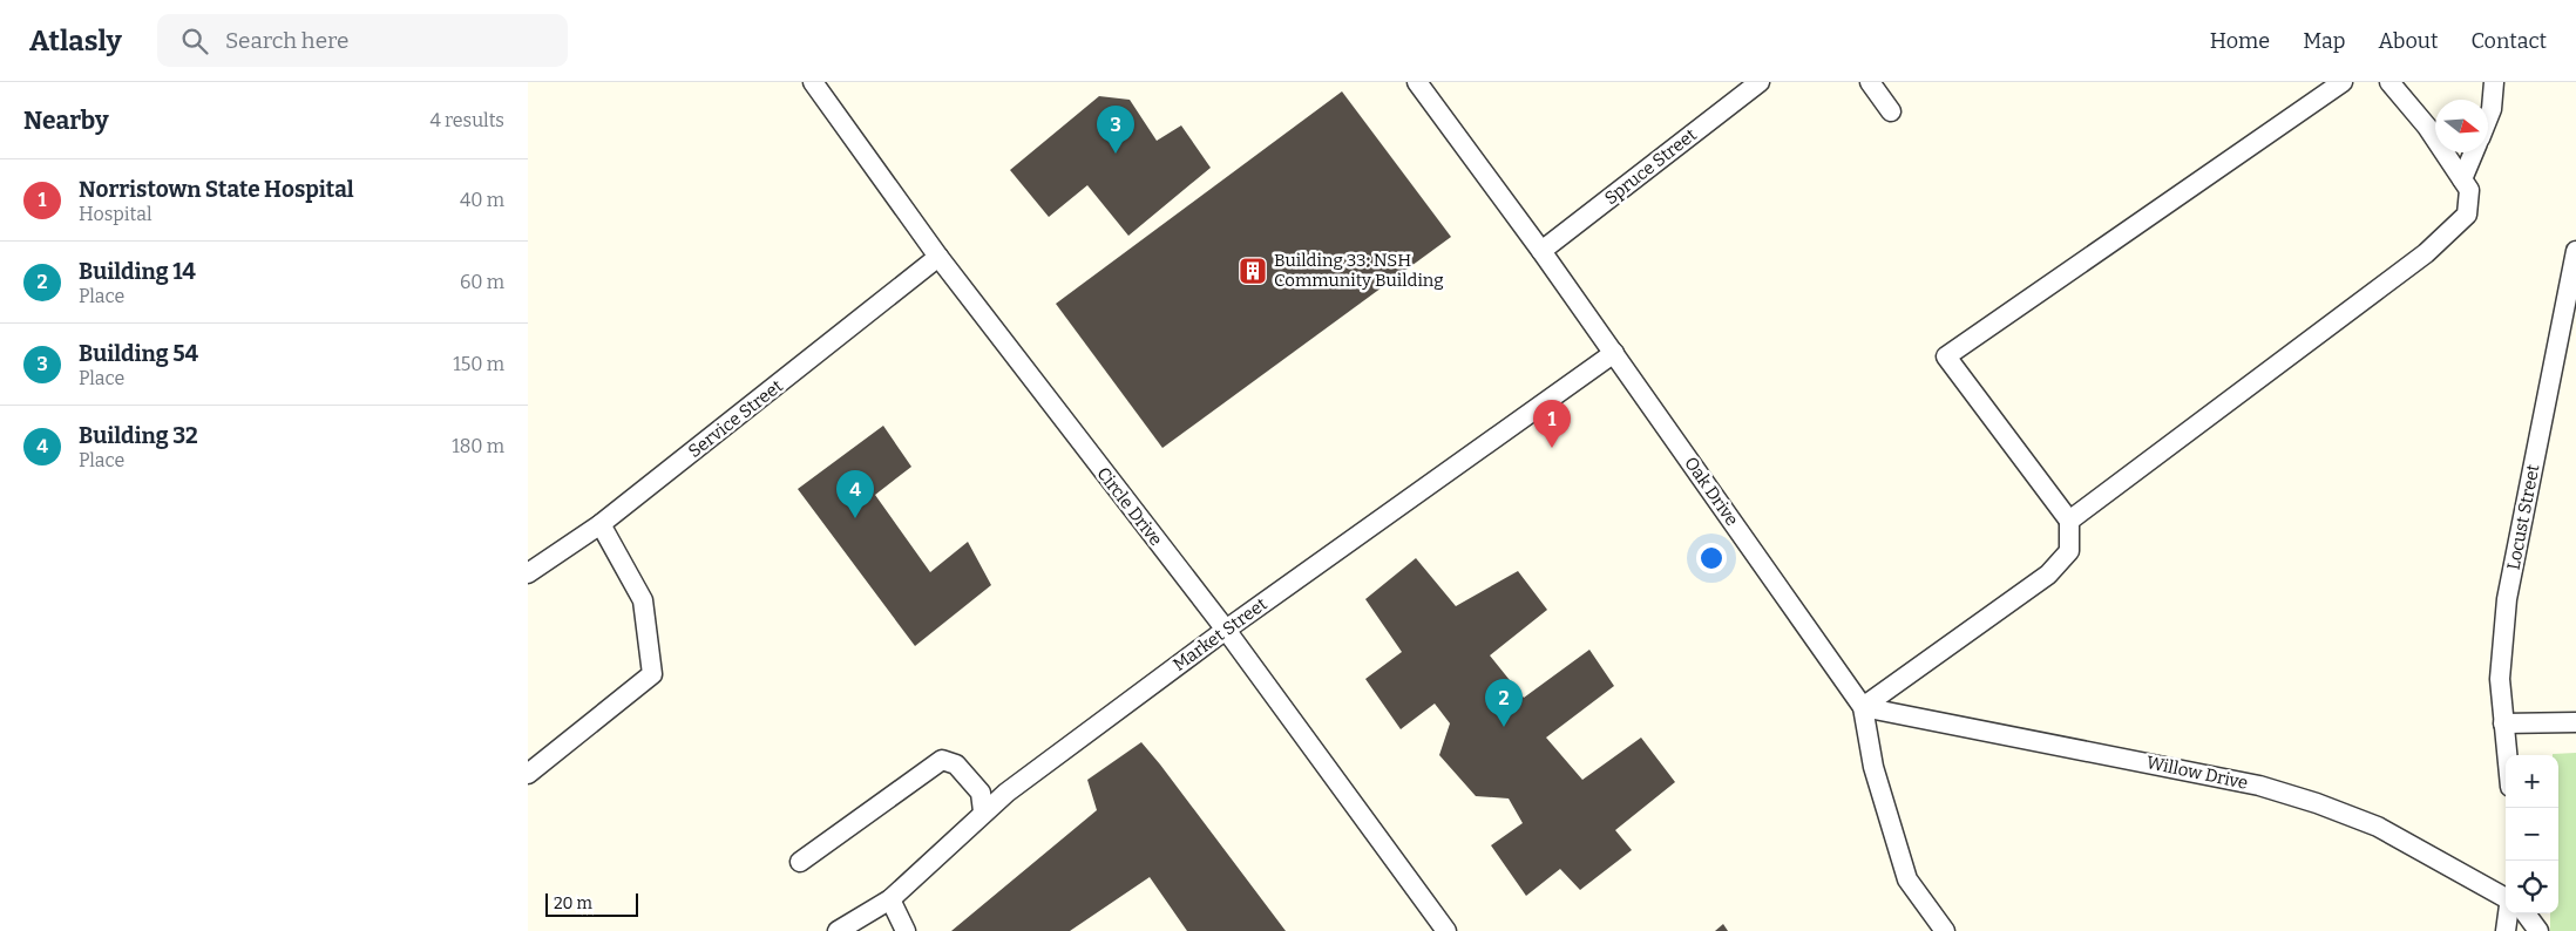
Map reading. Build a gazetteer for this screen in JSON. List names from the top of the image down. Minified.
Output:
{"streets":{"lane":["Spruce Street","Service Street","Oak Drive","Circle Drive","Locust Street","Market Street","Willow Drive"]},"crossings":[["Spruce Street","Oak Drive"],["Service Street","Circle Drive"],["Oak Drive","Market Street"],["Oak Drive","Willow Drive"],["Circle Drive","Market Street"]],"places":{"building":["Building 33: NSH Community Building"]},"scale_bar":"20 m","north":"right","page":{"header":"Atlasly","search":"Search here","nav":["Home","Map","About","Contact"],"heading":["Nearby","4 results"],"pins":["3","1","4","2"],"list":[{"mark":"1","name":"Norristown State Hospital","note":"Hospital","value":"40 m"},{"mark":"2","name":"Building 14","note":"Place","value":"60 m"},{"mark":"3","name":"Building 54","note":"Place","value":"150 m"},{"mark":"4","name":"Building 32","note":"Place","value":"180 m"}],"map_buttons":["+","−"],"scale":"20 m"}}
